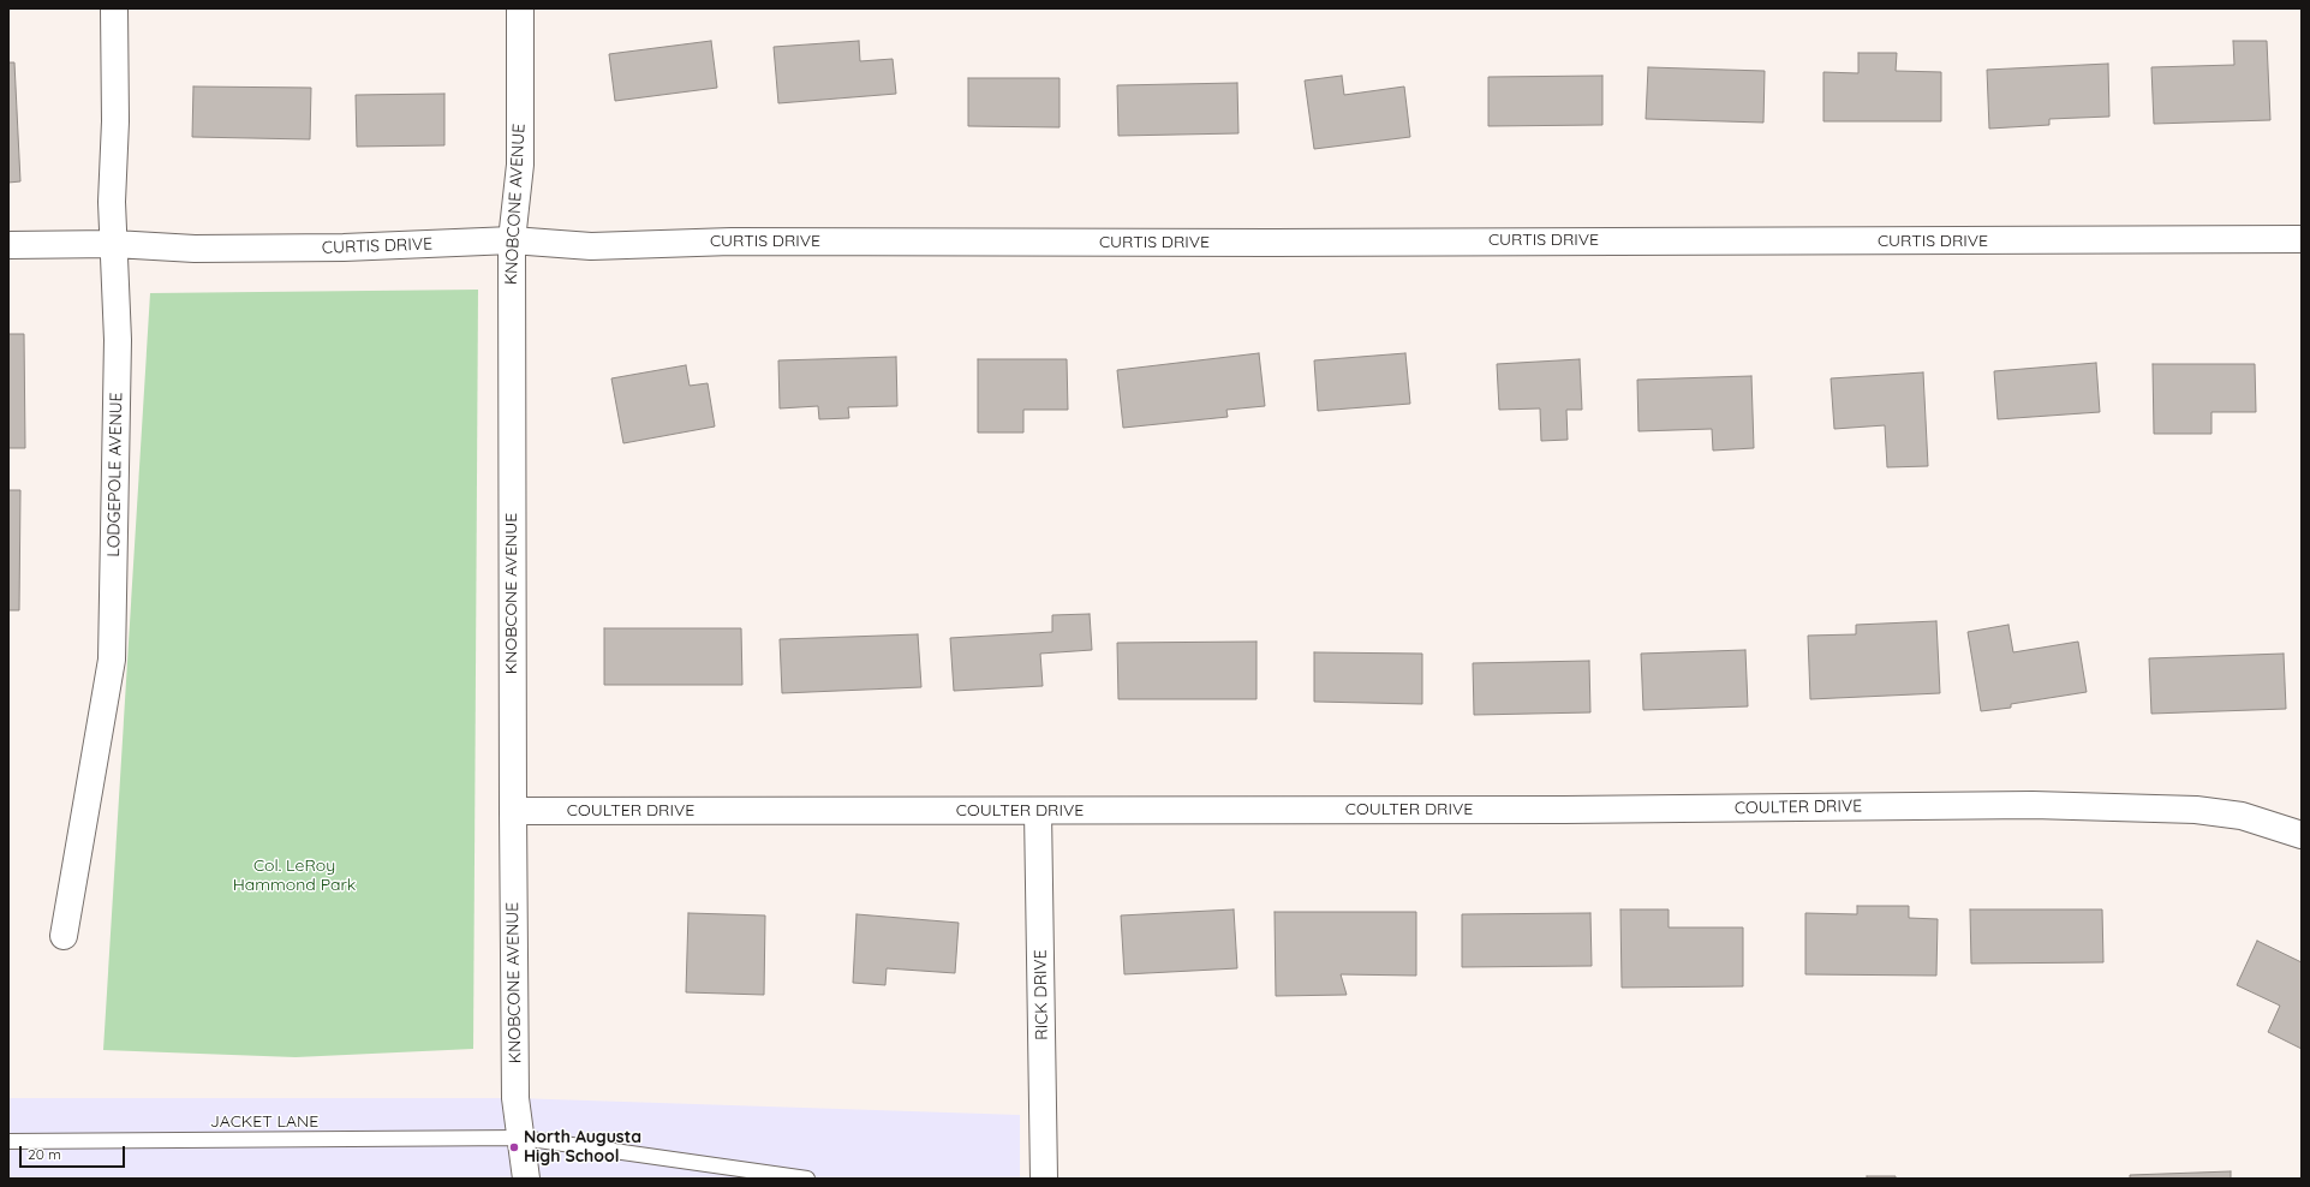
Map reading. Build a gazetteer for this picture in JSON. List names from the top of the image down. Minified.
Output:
{"streets":{"street":["KNOBCONE AVENUE","CURTIS DRIVE","LODGEPOLE AVENUE","COULTER DRIVE","RICK DRIVE"],"lane":["JACKET LANE"]},"crossings":[["KNOBCONE AVENUE","CURTIS DRIVE"],["KNOBCONE AVENUE","COULTER DRIVE"],["KNOBCONE AVENUE","JACKET LANE"],["CURTIS DRIVE","LODGEPOLE AVENUE"],["COULTER DRIVE","RICK DRIVE"]],"parks":["Col. LeRoy Hammond Park"],"places":["North Augusta High School"],"scale_bar":"20 m"}
